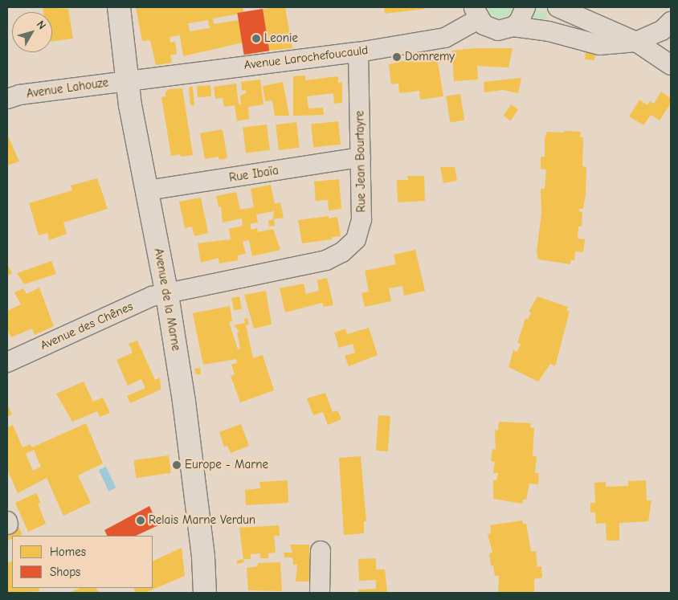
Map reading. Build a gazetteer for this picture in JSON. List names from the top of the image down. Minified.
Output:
{"streets":{"main road":["Avenue de la Marne"],"street":["Avenue Larochefoucauld","Avenue Lahouze","Rue Jean Bourtayre","Rue Ibaïa","Avenue des Chênes"]},"crossings":[["Avenue Larochefoucauld","Avenue Lahouze"],["Avenue Larochefoucauld","Rue Jean Bourtayre"],["Avenue Larochefoucauld","Avenue de la Marne"],["Avenue Lahouze","Avenue de la Marne"],["Rue Jean Bourtayre","Rue Ibaïa"],["Rue Jean Bourtayre","Avenue de la Marne"],["Rue Jean Bourtayre","Avenue des Chênes"],["Rue Ibaïa","Avenue de la Marne"],["Avenue de la Marne","Avenue des Chênes"]],"places":["Leonie","Domremy","Europe - Marne","Relais Marne Verdun"],"legend":["Homes","Shops"],"north":"top right"}
